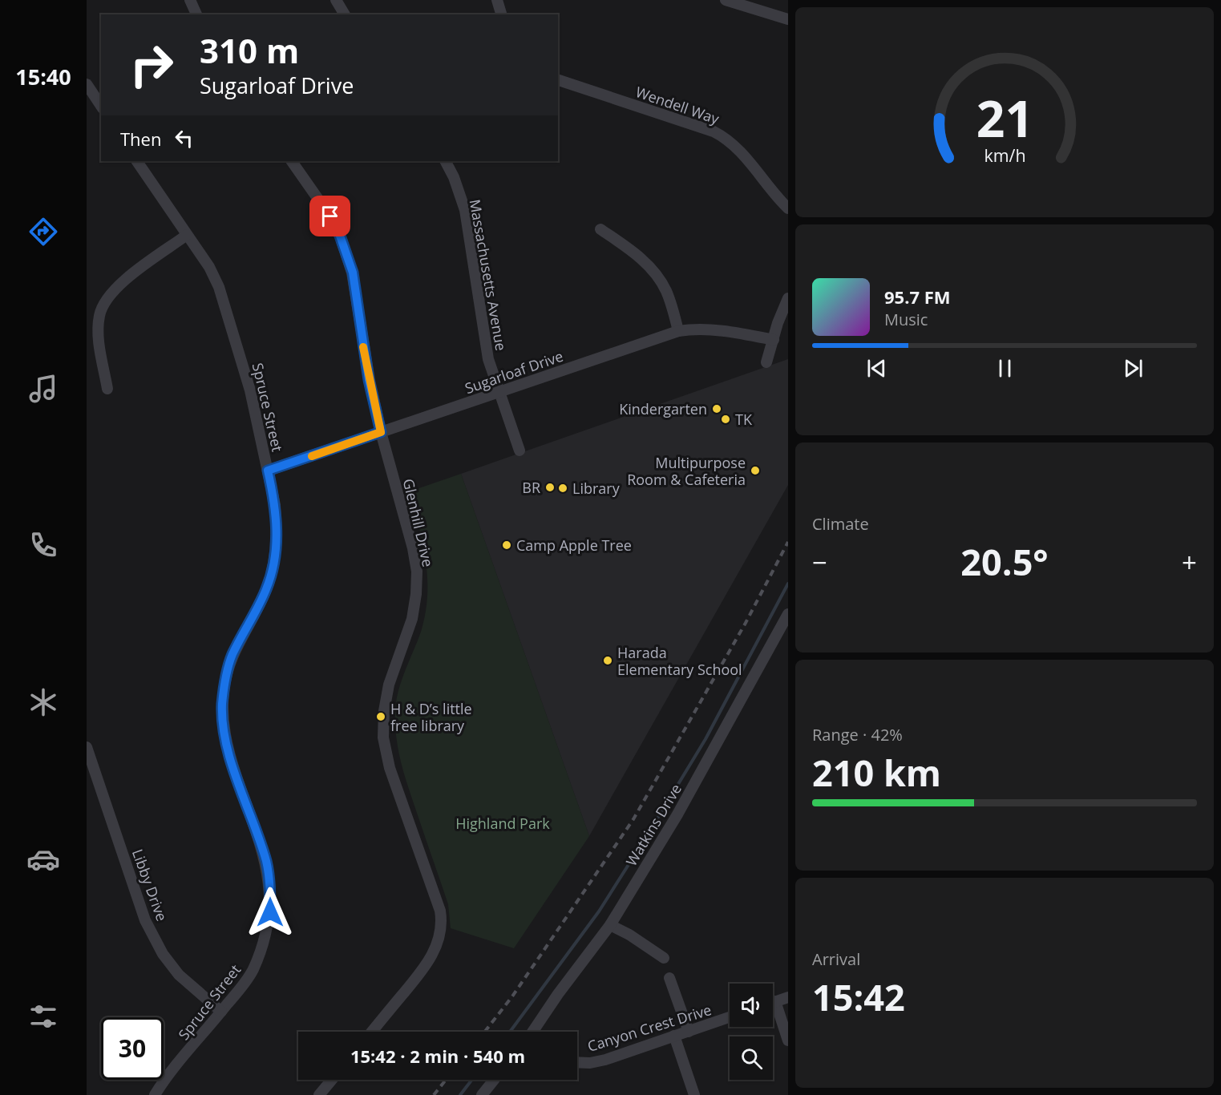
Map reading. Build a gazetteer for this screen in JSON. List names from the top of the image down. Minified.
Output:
{"streets":{"street":["Wendell Way","Massachusetts Avenue","Sugarloaf Drive","Spruce Street","Glenhill Drive","Watkins Drive","Libby Drive","Canyon Crest Drive"]},"crossings":[["Massachusetts Avenue","Sugarloaf Drive"],["Sugarloaf Drive","Spruce Street"],["Sugarloaf Drive","Glenhill Drive"],["Spruce Street","Libby Drive"]],"parks":["Highland Park"],"places":["Kindergarten","TK","Multipurpose Room & Cafeteria","BR","Library","Camp Apple Tree","Harada Elementary School","H & D’s little free library"],"page":{"tabs":"15:40","turn":["310 m","Sugarloaf Drive"],"then":"Then","song":["95.7 FM","Music"],"tile":["Climate",["Range · 42%","210 km"],["Arrival","15:42"]],"heat":["−","20.5°","+"],"limit":"30","trip":"15:42 · 2 min · 540 m","gauge":["21","km/h"]}}
